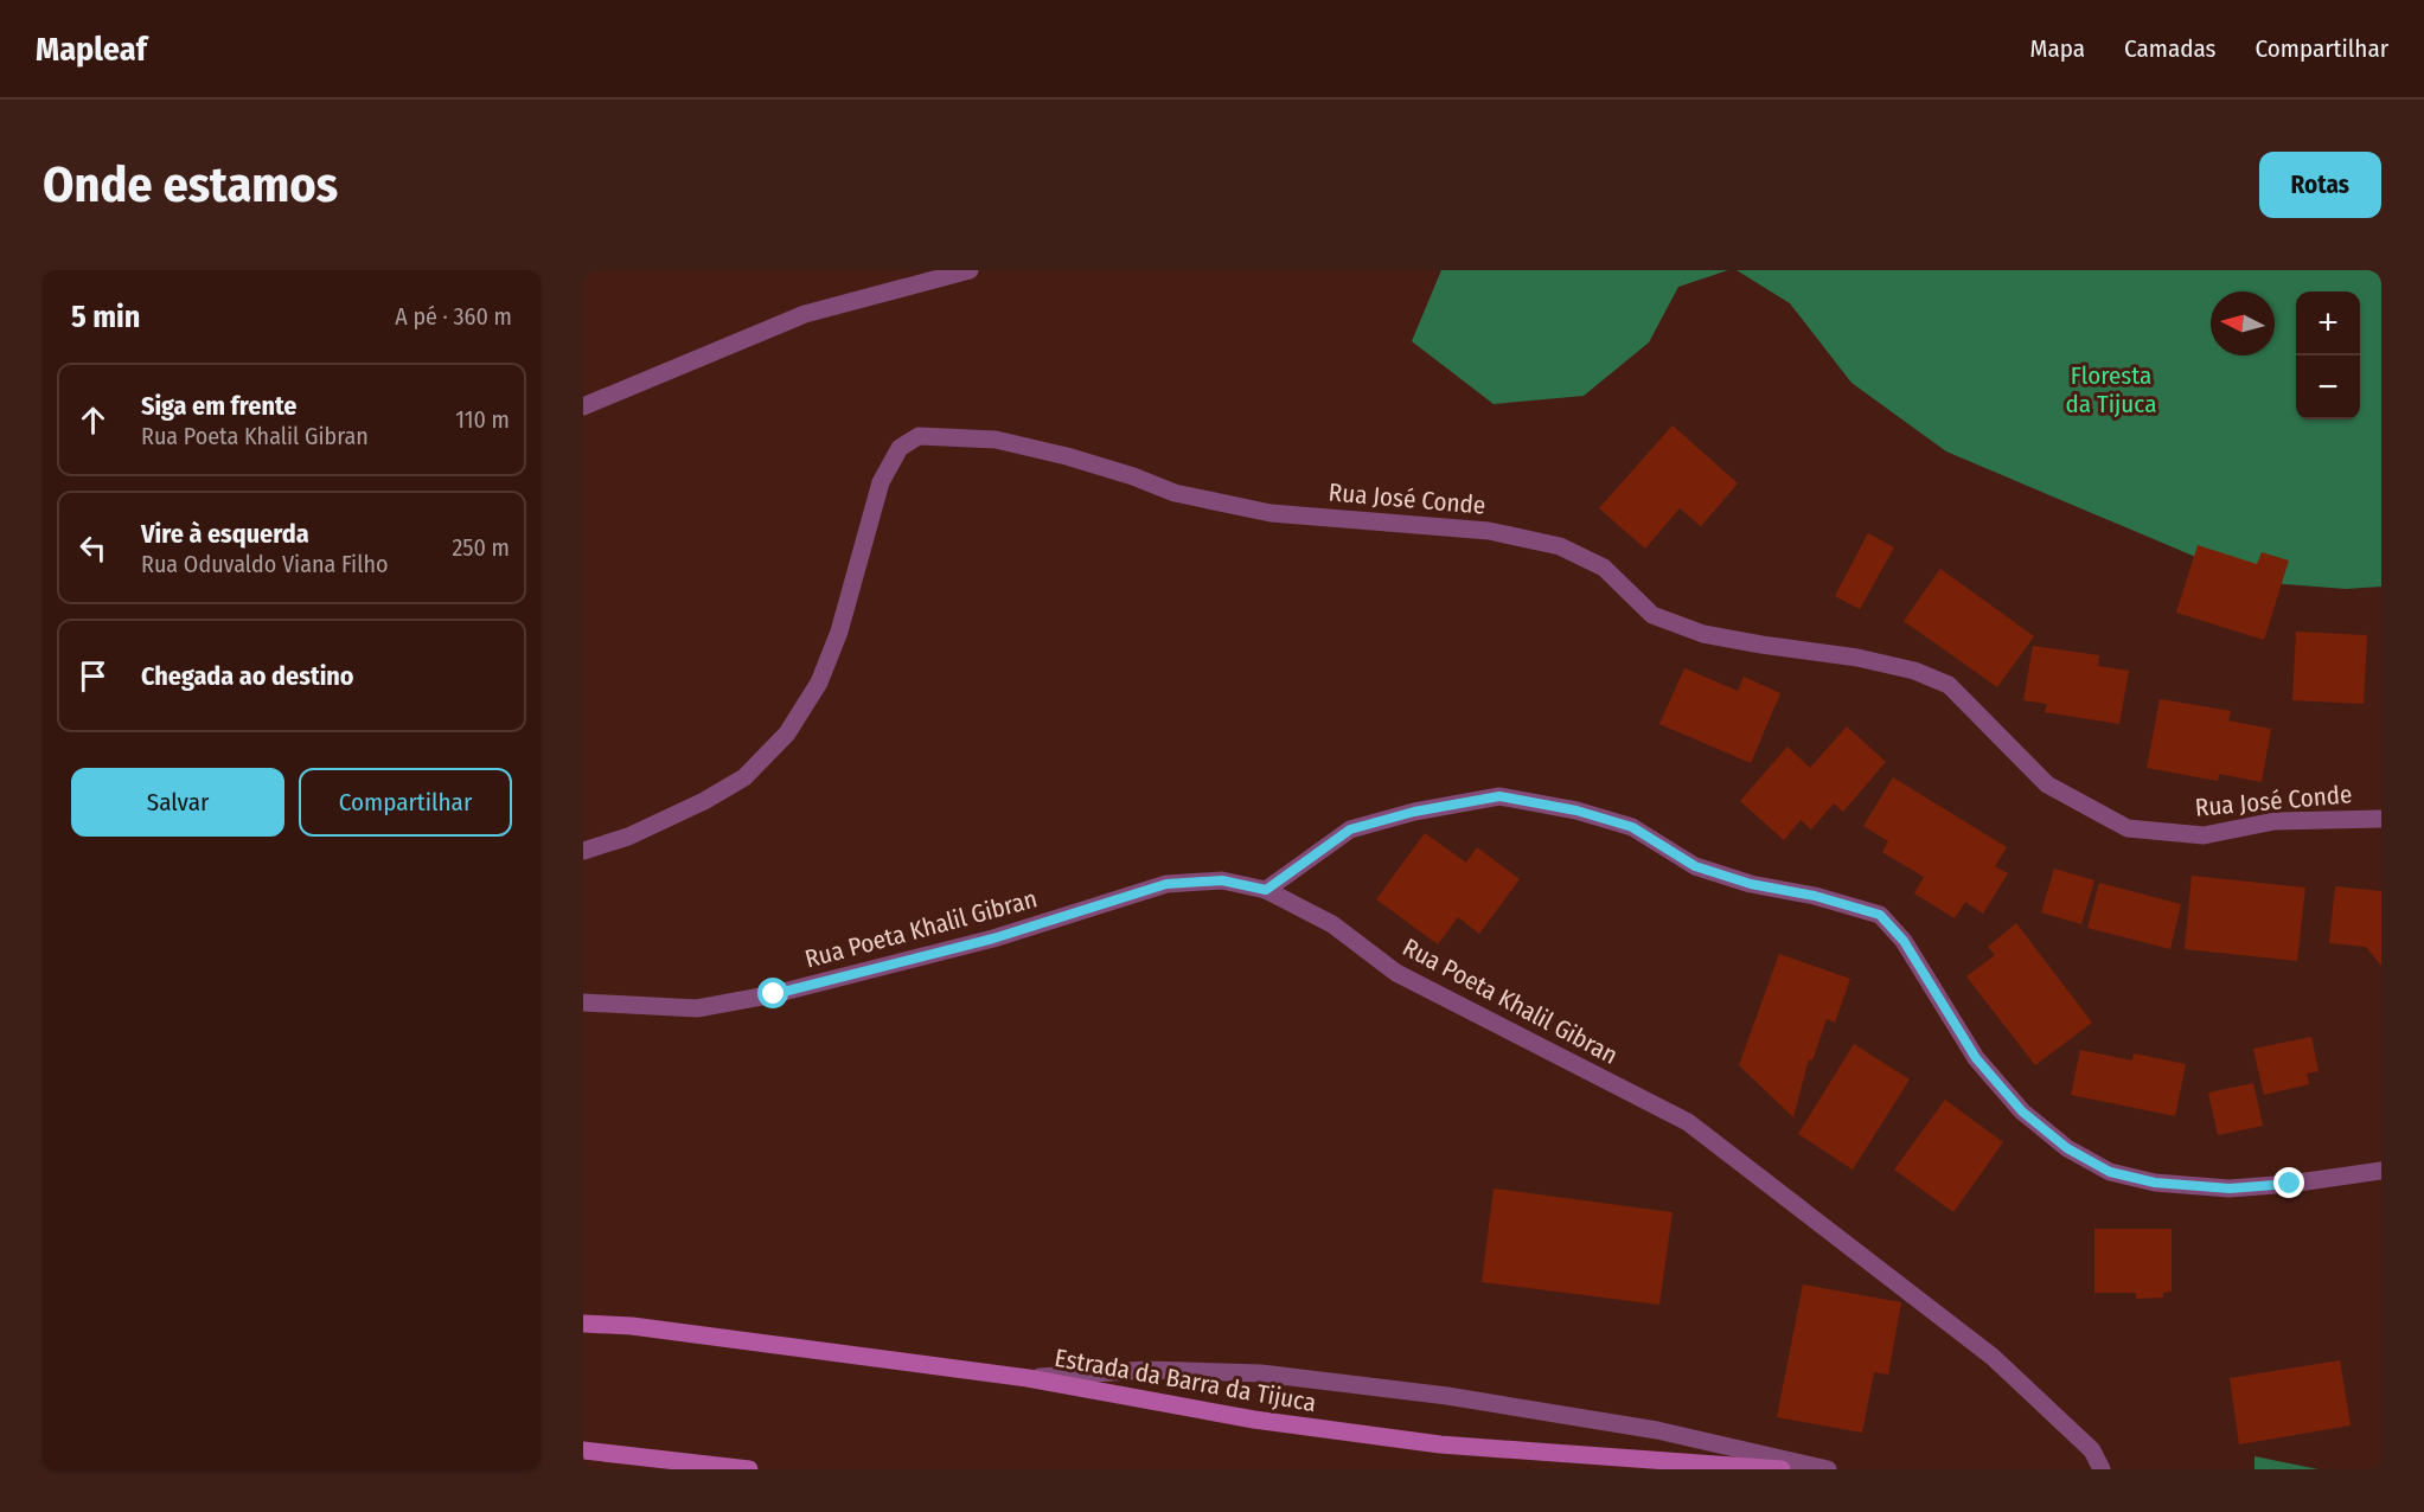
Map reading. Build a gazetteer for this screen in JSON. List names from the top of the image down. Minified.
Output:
{"streets":{"main road":["Estrada da Barra da Tijuca"],"street":["Rua José Conde","Rua Poeta Khalil Gibran"]},"parks":["Floresta da Tijuca"],"north":"left","page":{"header":"Mapleaf","nav":["Mapa","Camadas","Compartilhar"],"buttons":["Rotas",["Salvar","Compartilhar"]],"title":"Onde estamos","heading":["5 min","A pé · 360 m"],"map_buttons":["+","−"],"list":[["Siga em frente","Rua Poeta Khalil Gibran","110 m"],["Vire à esquerda","Rua Oduvaldo Viana Filho","250 m"],"Chegada ao destino"]}}
